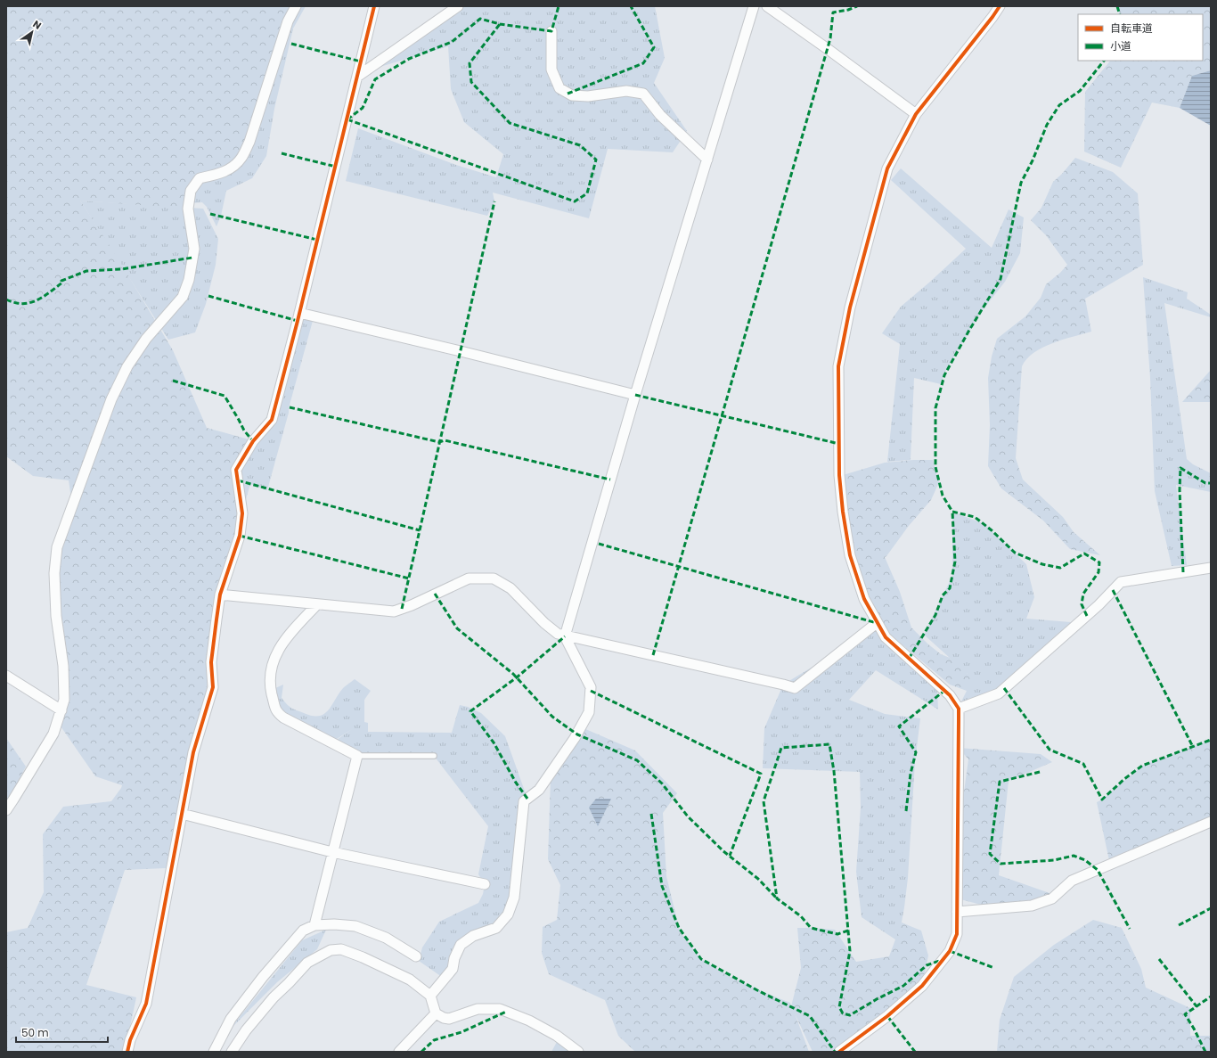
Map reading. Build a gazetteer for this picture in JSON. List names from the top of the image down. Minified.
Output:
{"legend":["自転車道","小道"],"scale_bar":"50 m","north":"top right"}
